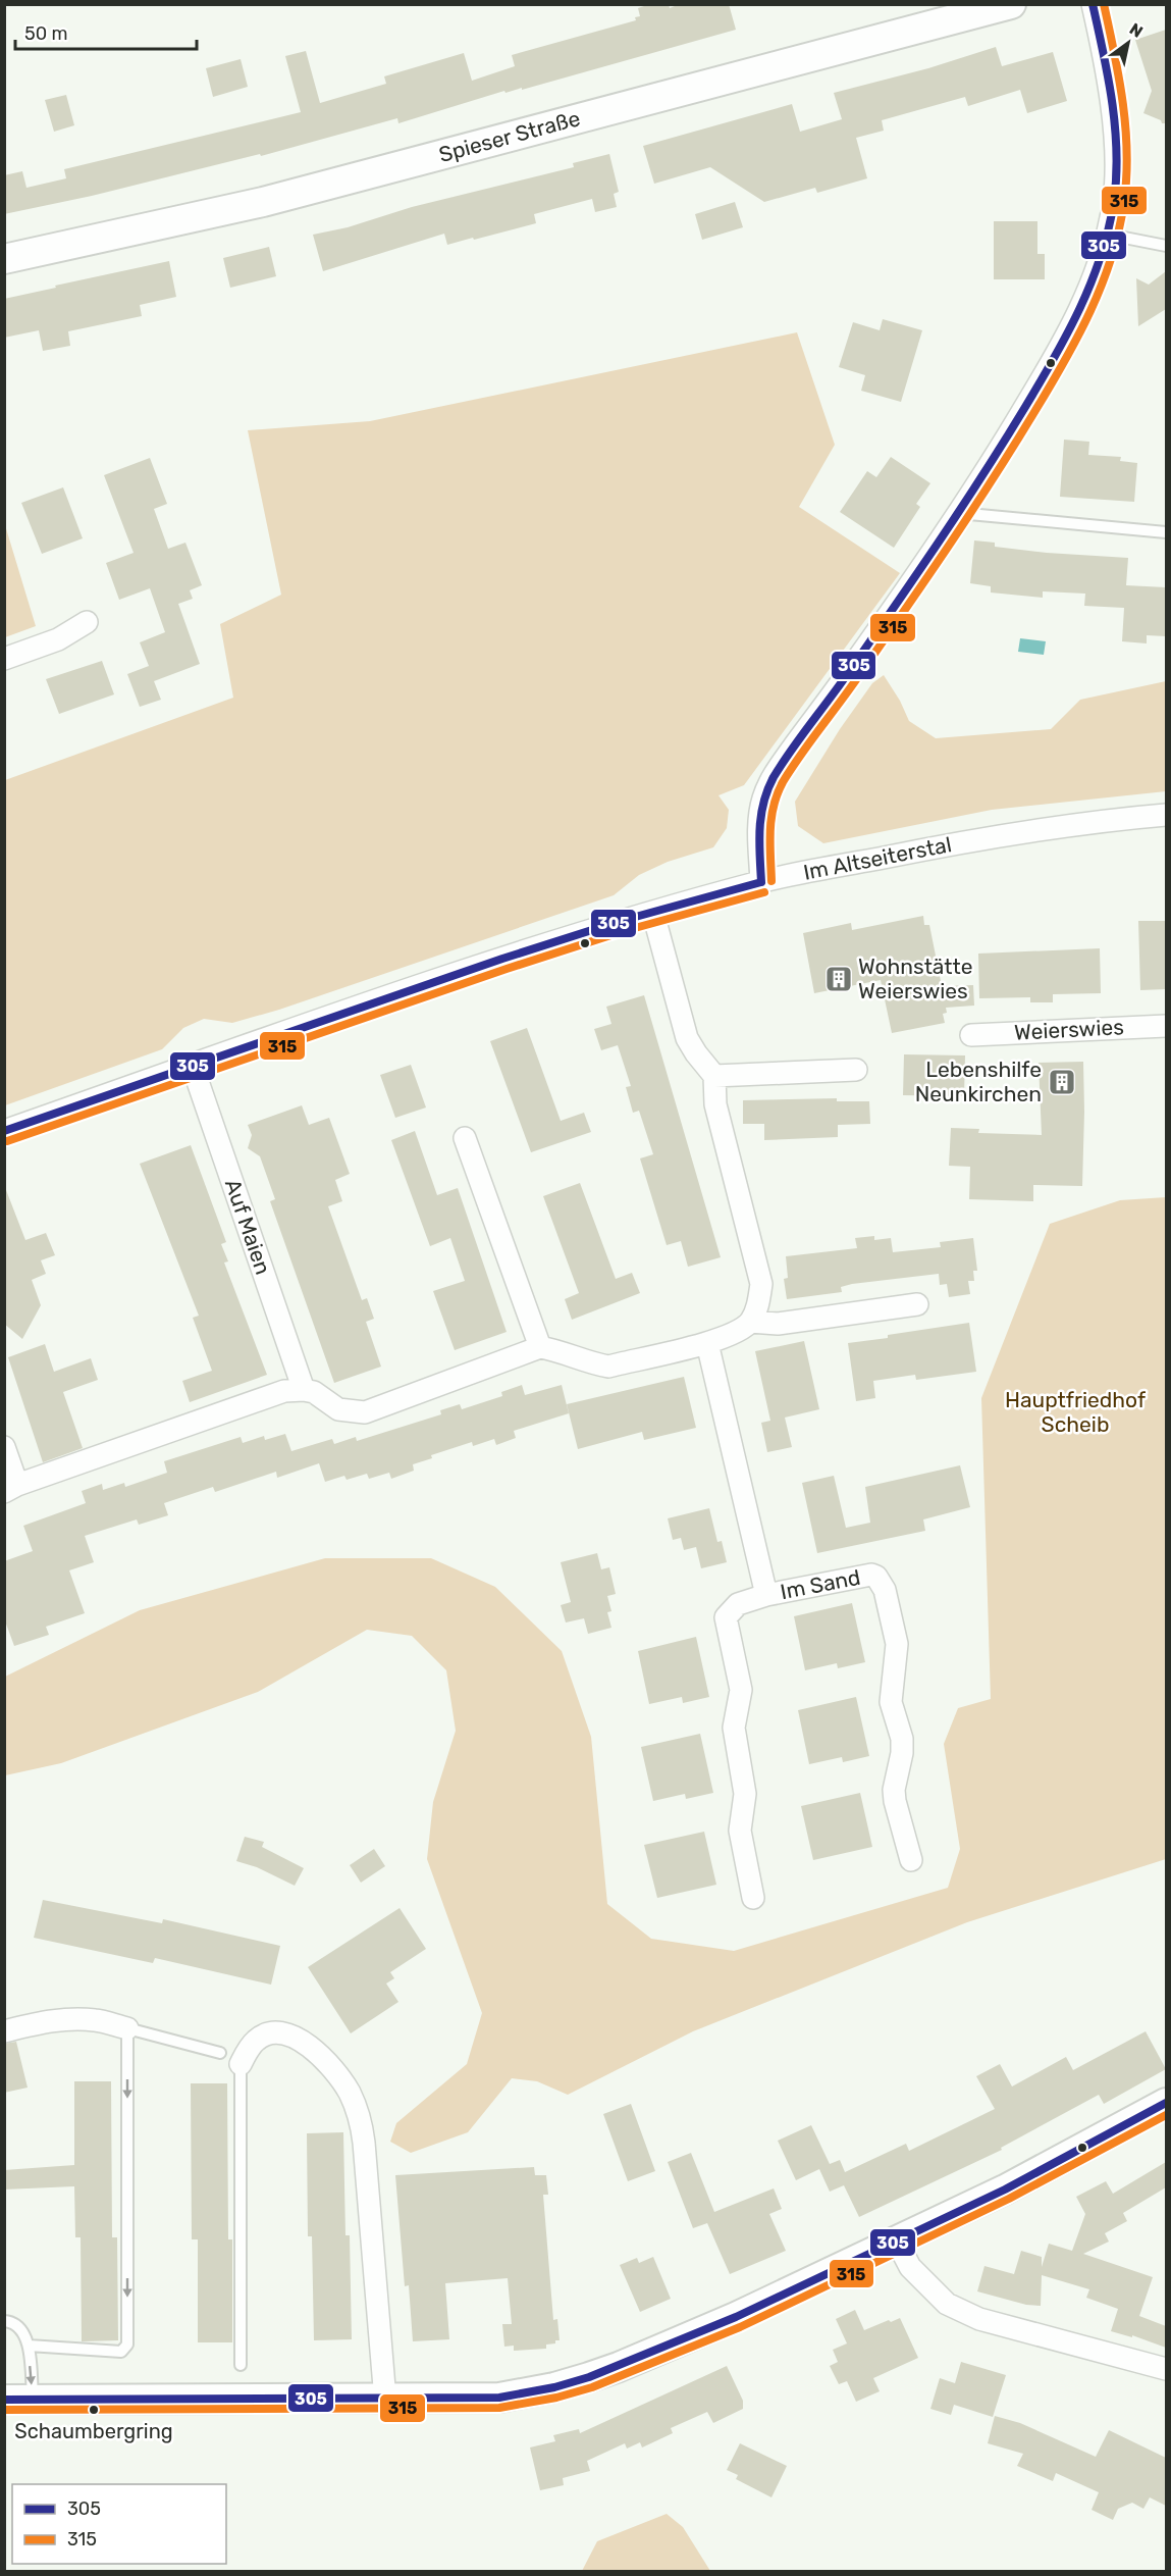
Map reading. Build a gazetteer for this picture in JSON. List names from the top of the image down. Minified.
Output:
{"streets":{"street":["Spieser Straße","Im Altseiterstal","Weierswies","Auf Maien","Im Sand"]},"crossings":[["Im Altseiterstal","Auf Maien"]],"parks":["Hauptfriedhof Scheib"],"places":{"building":["Wohnstätte Weierswies","Lebenshilfe Neunkirchen"],"other":["Schaumbergring"]},"lines":["transit line 305","transit line 315"],"legend":["305","315"],"scale_bar":"50 m","north":"top right"}
